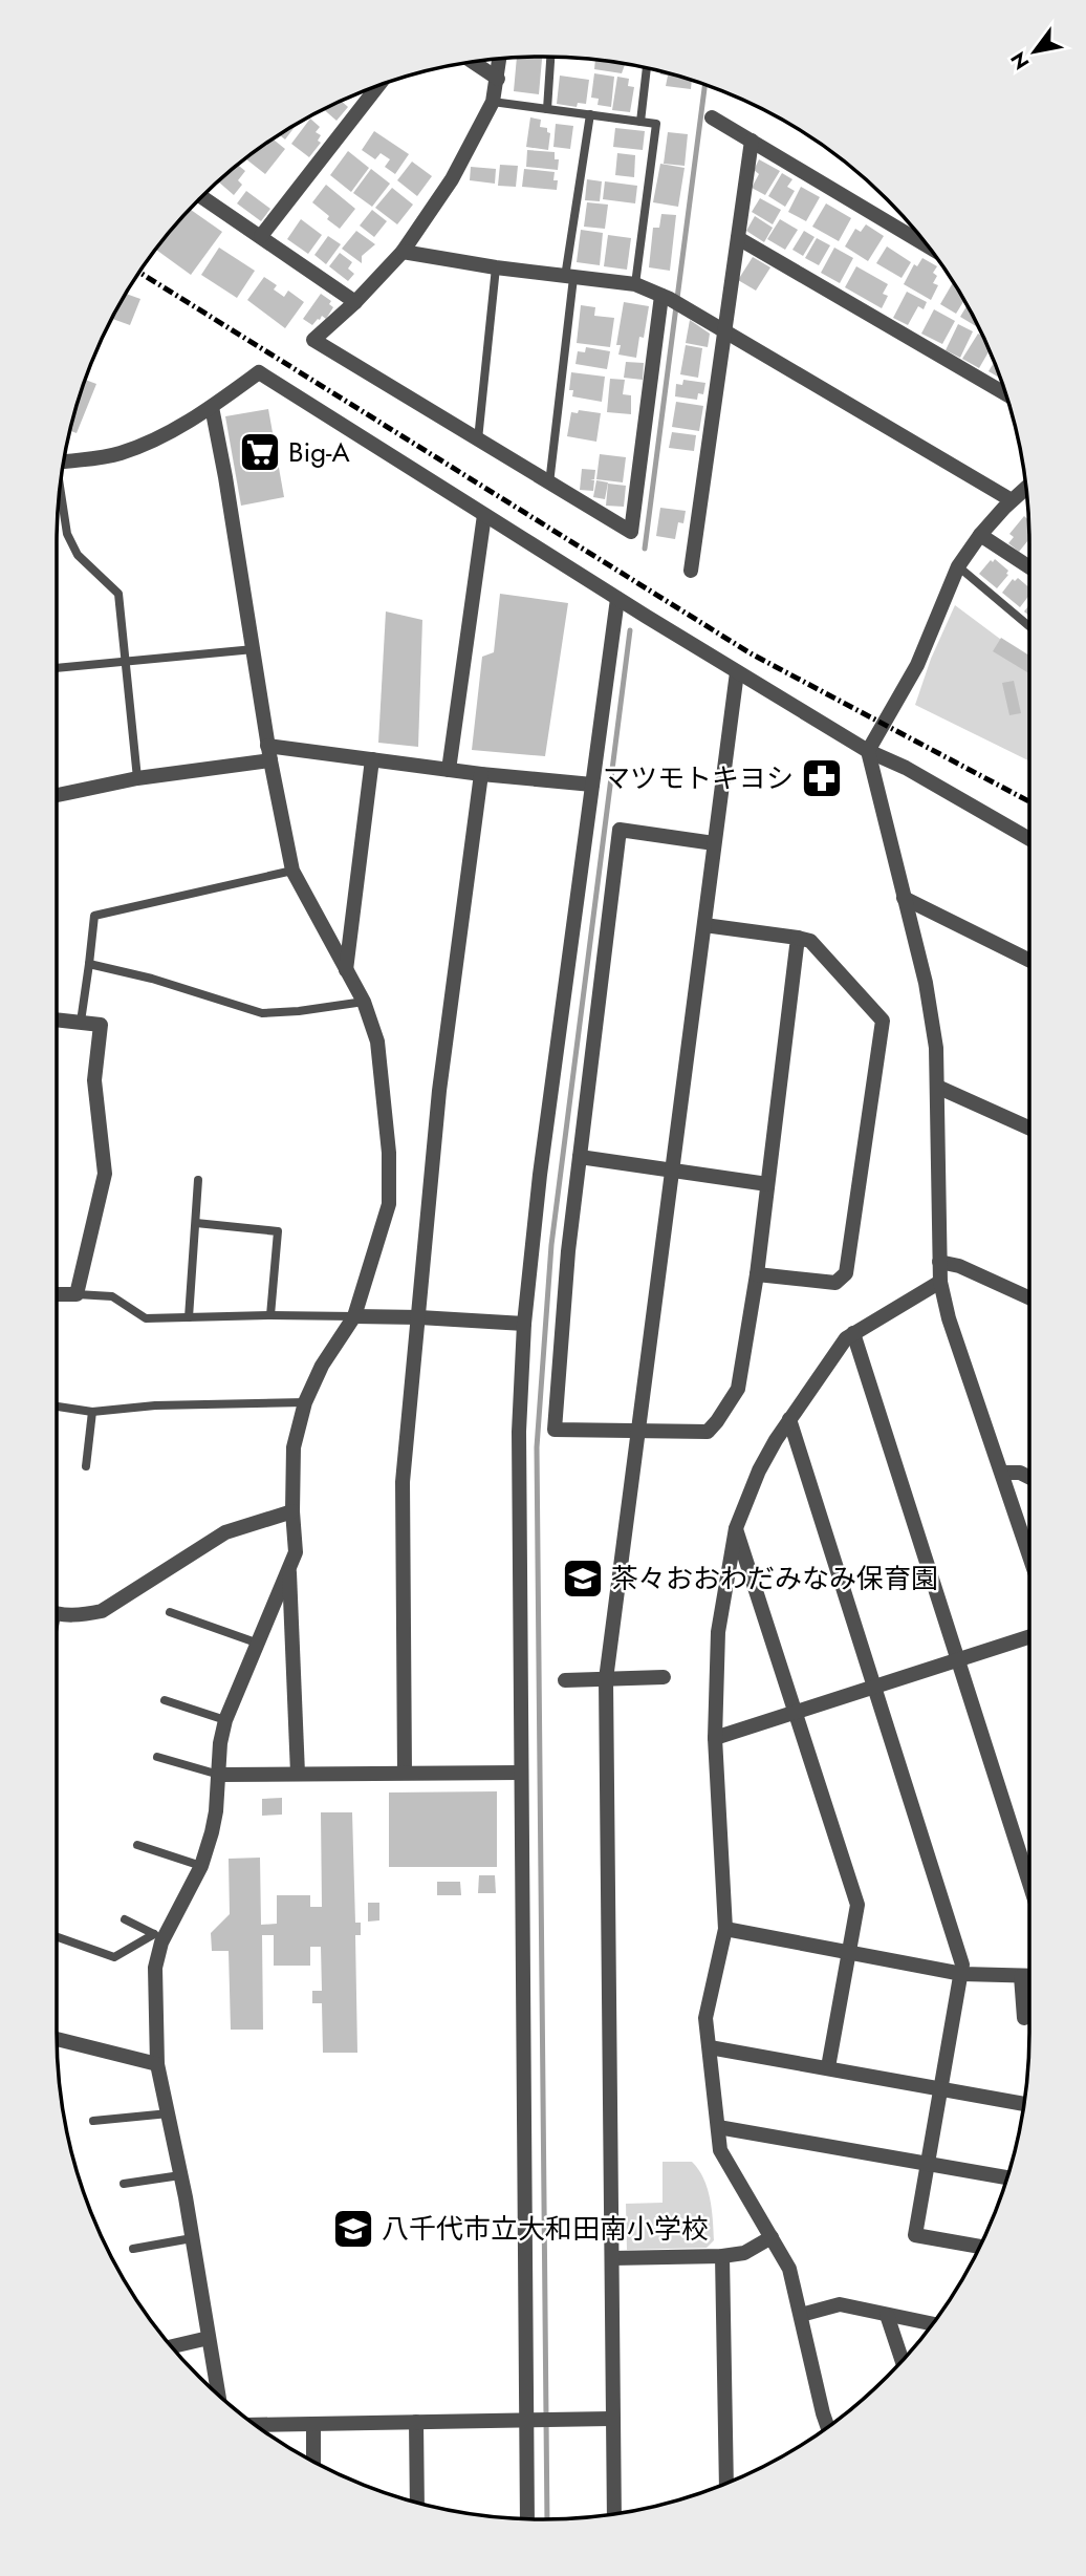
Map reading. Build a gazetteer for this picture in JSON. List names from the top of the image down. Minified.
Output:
{"places":{"supermarket":["Big-A"],"pharmacy":["マツモトキヨシ"],"school or university":["茶々おおわだみなみ保育園","八千代市立大和田南小学校"]},"north":"bottom left"}
